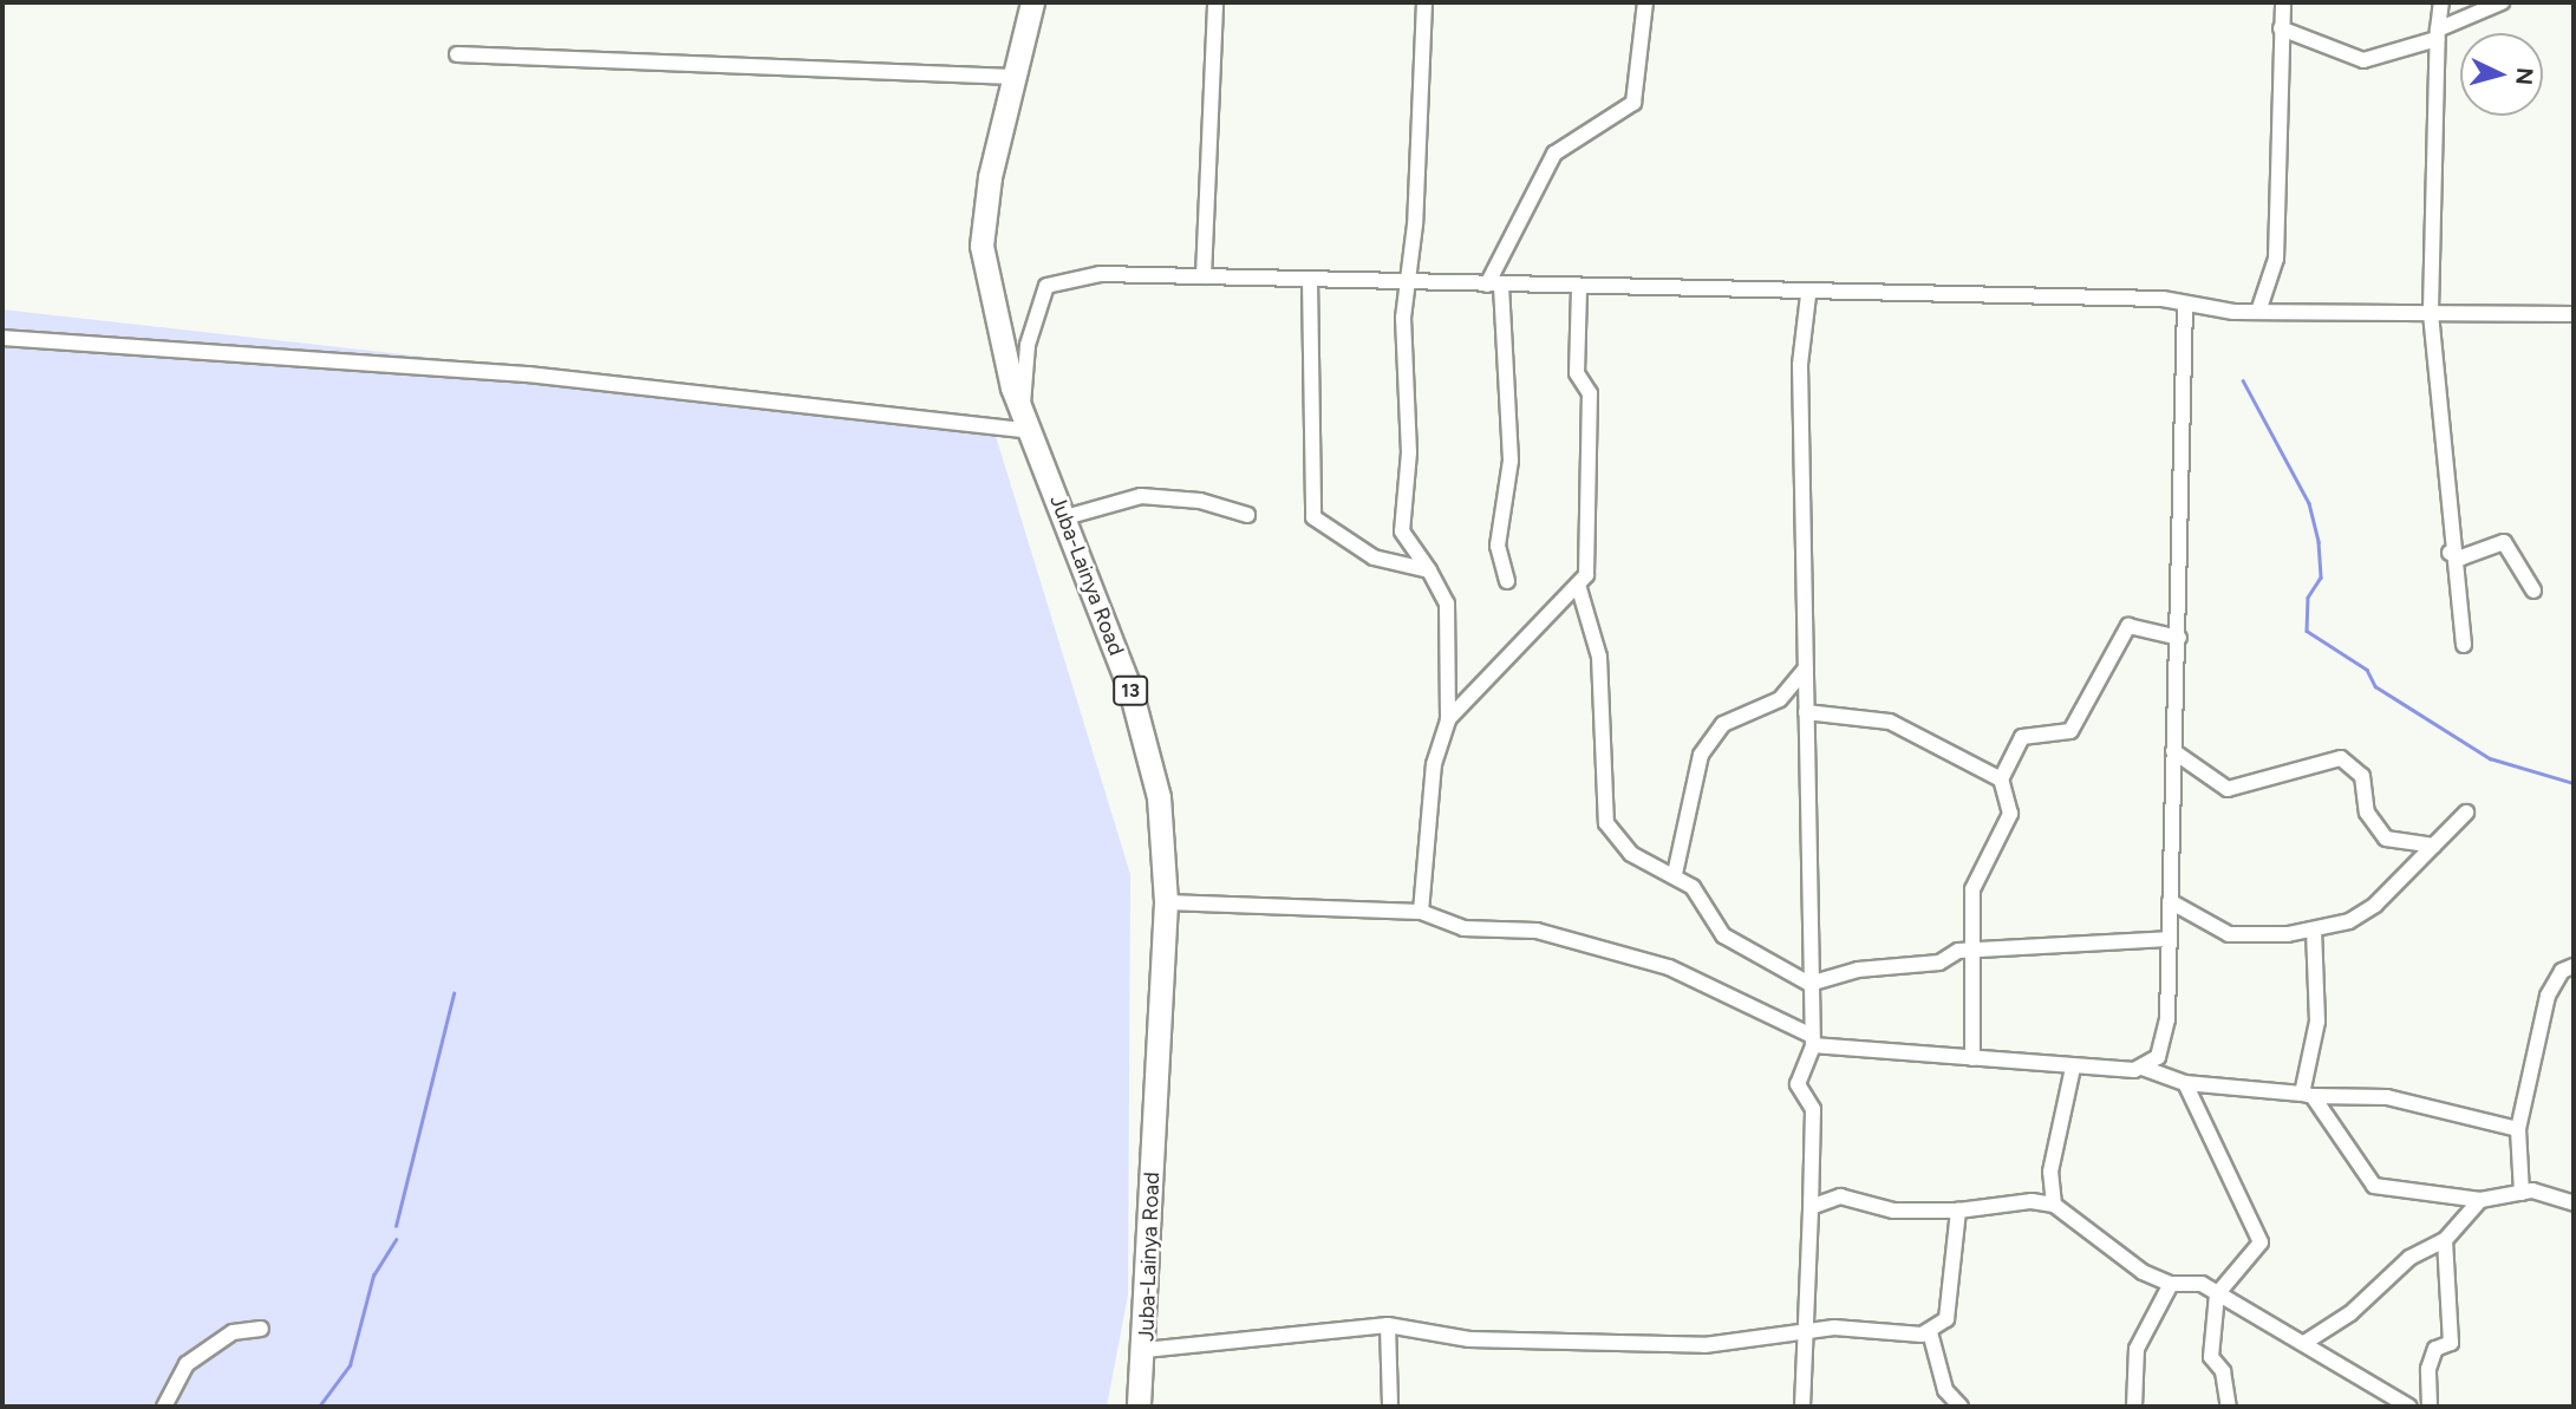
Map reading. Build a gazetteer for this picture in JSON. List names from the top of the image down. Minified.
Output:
{"streets":{"main road":["Juba-Lainya Road","13"]},"north":"right"}
